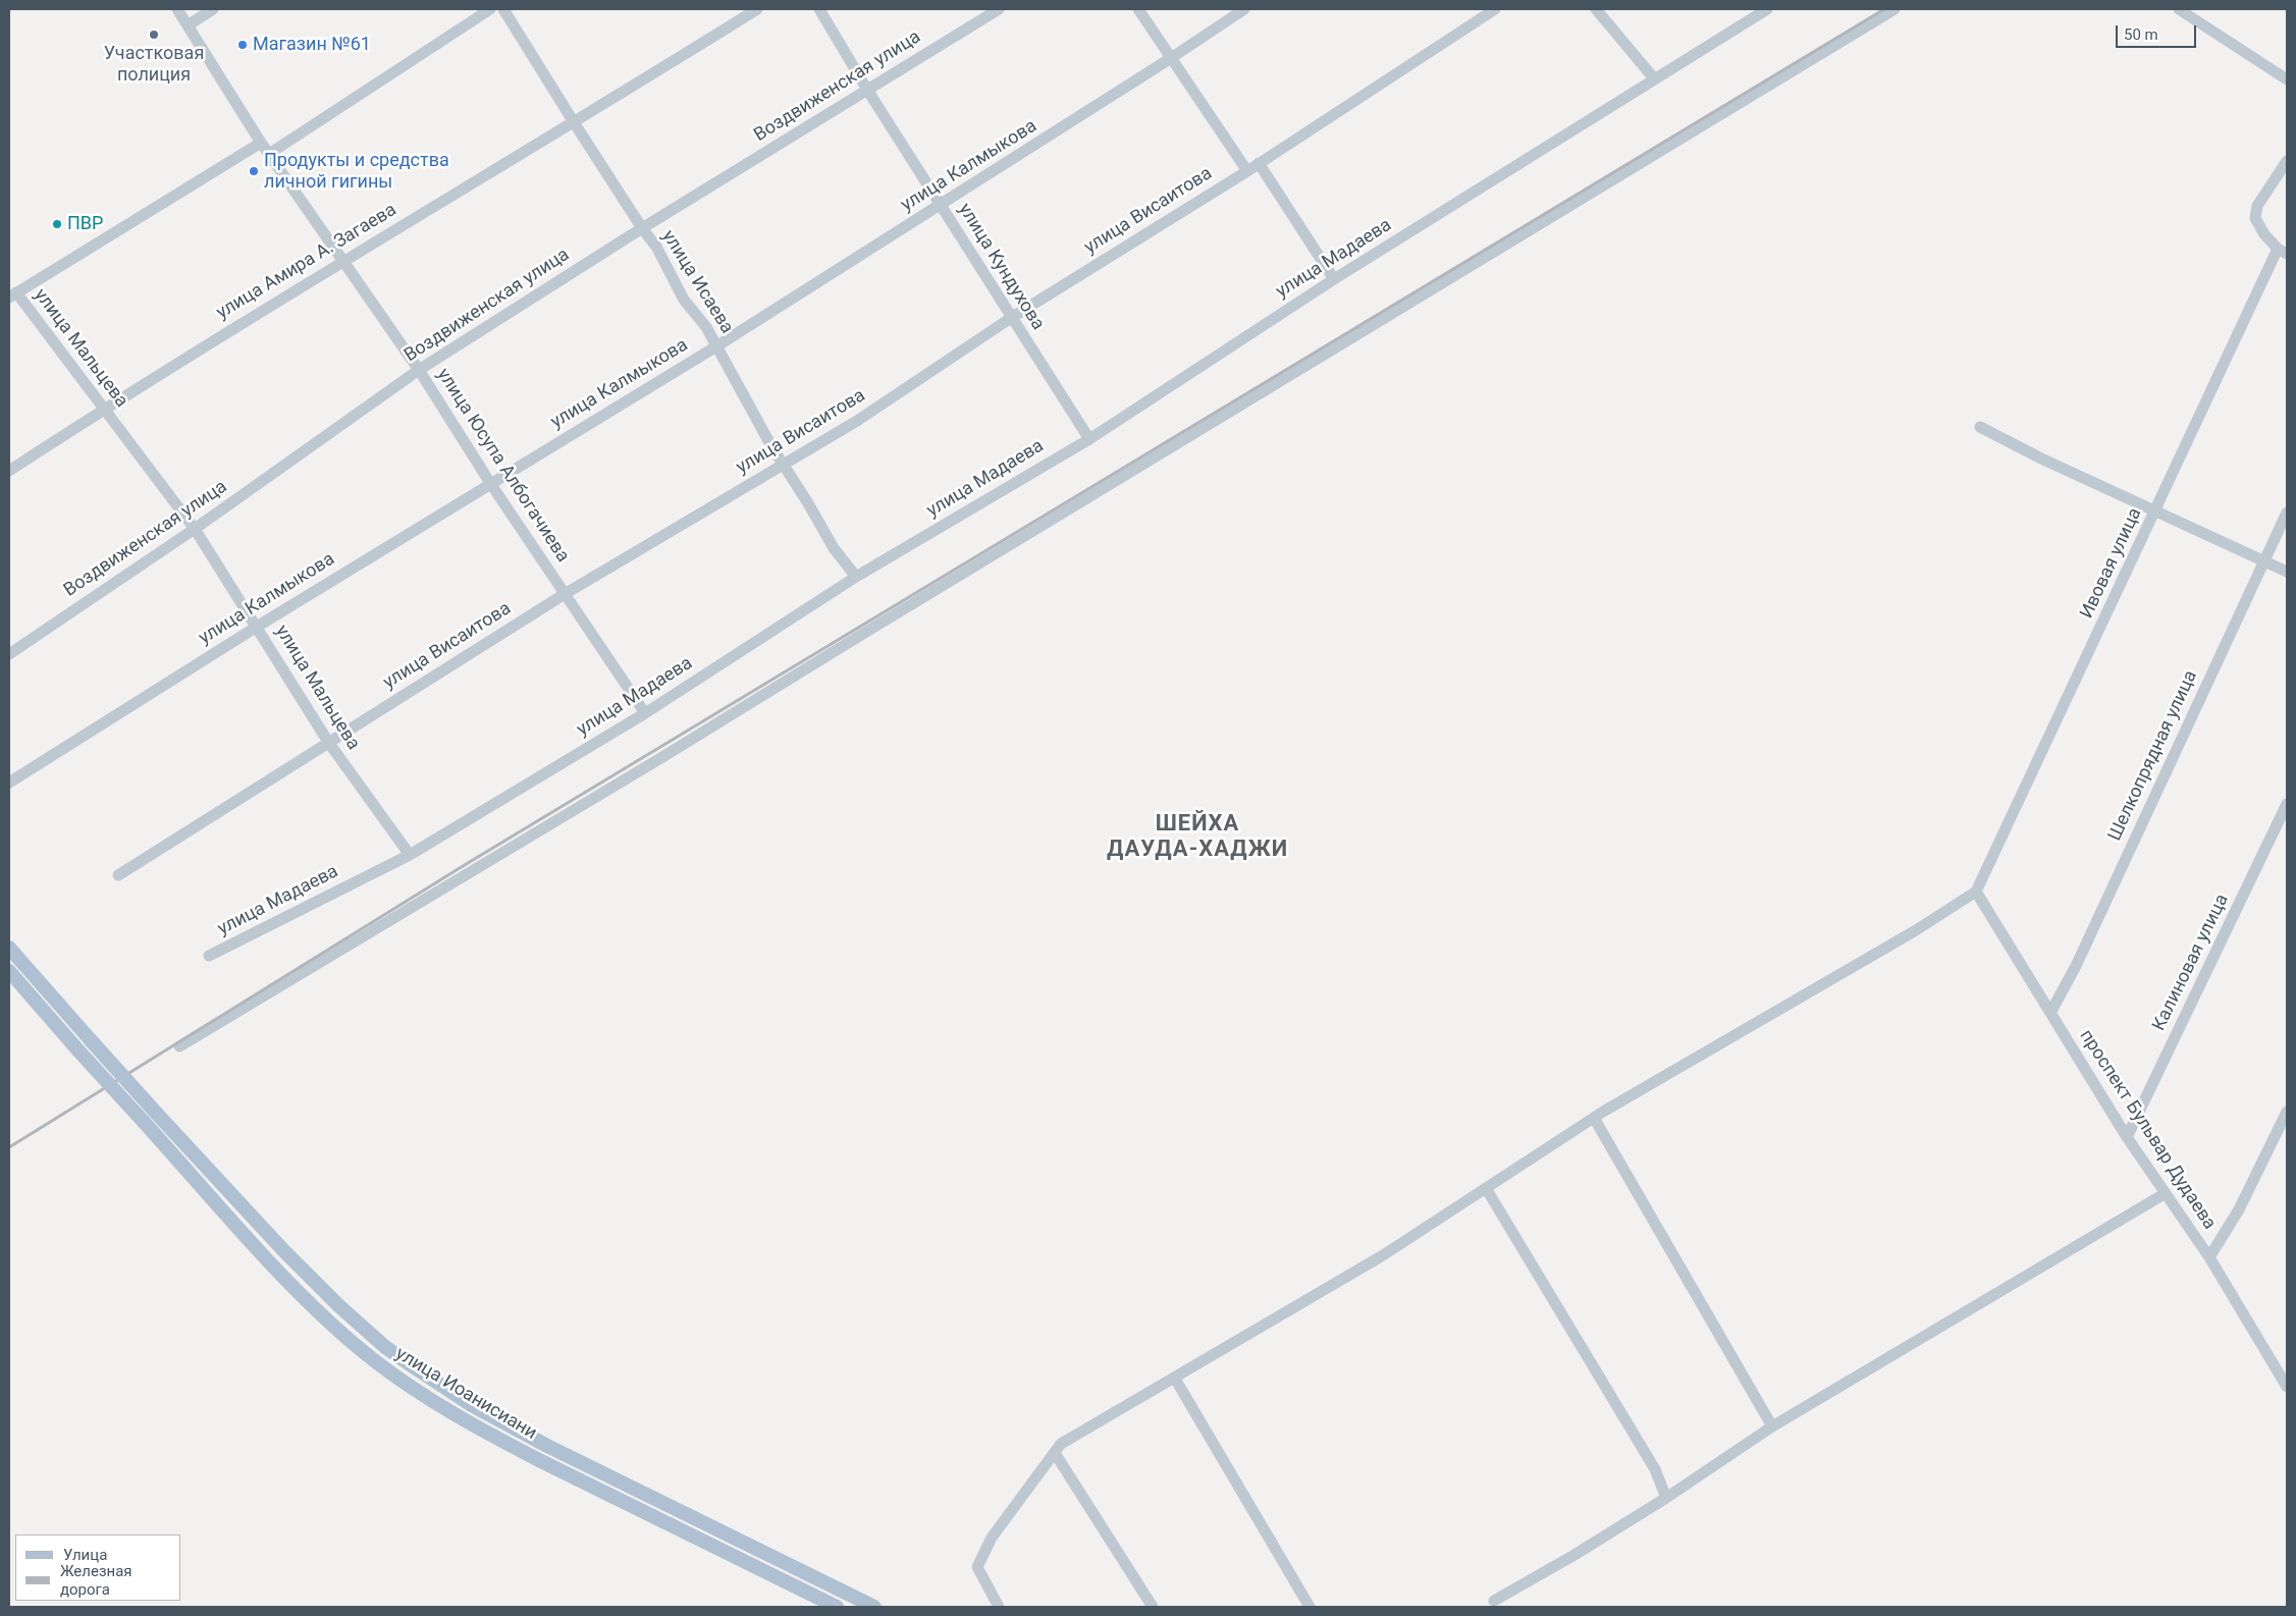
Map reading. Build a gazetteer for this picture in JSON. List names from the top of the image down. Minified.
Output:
{"streets":{"main road":["улица Иоанисиани"],"street":["Воздвиженская улица","улица Калмыкова","улица Висаитова","улица Мадаева","улица Амира А. Загаева","улица Кундухова","улица Исаева","улица Мальцева","улица Юсупа Албогачиева","Ивовая улица","Шелкопрядная улица","Калиновая улица","проспект Бульвар Дудаева"]},"crossings":[["Воздвиженская улица","улица Кундухова"],["Воздвиженская улица","улица Исаева"],["Воздвиженская улица","улица Мальцева"],["Воздвиженская улица","улица Юсупа Албогачиева"],["улица Калмыкова","улица Кундухова"],["улица Калмыкова","улица Исаева"],["улица Калмыкова","улица Мальцева"],["улица Калмыкова","улица Юсупа Албогачиева"],["улица Висаитова","улица Кундухова"],["улица Висаитова","улица Исаева"],["улица Висаитова","улица Мальцева"],["улица Висаитова","улица Юсупа Албогачиева"],["улица Мадаева","улица Кундухова"],["улица Мадаева","улица Исаева"],["улица Мадаева","улица Мальцева"],["улица Мадаева","улица Юсупа Албогачиева"],["улица Амира А. Загаева","улица Исаева"],["улица Амира А. Загаева","улица Мальцева"],["улица Амира А. Загаева","улица Юсупа Албогачиева"],["Ивовая улица","проспект Бульвар Дудаева"],["Шелкопрядная улица","проспект Бульвар Дудаева"],["Калиновая улица","проспект Бульвар Дудаева"]],"districts":["ШЕЙХА ДАУДА-ХАДЖИ"],"places":["Участковая полиция","Магазин №61","Продукты и средства личной гигины","ПВР"],"legend":["Улица","Железная дорога"],"scale_bar":"50 m"}
